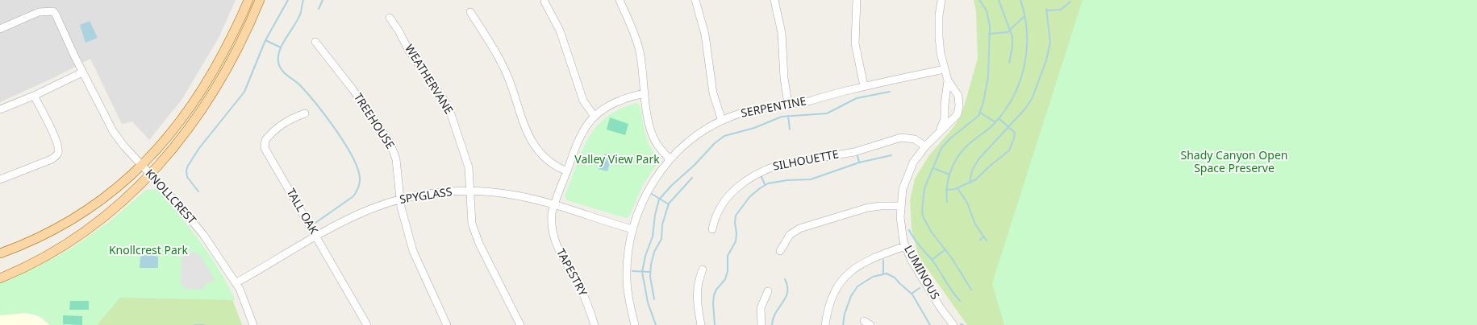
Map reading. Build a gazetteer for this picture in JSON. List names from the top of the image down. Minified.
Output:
{"streets":{"street":["WEATHERVANE","SERPENTINE","TREEHOUSE","SILHOUETTE","SPYGLASS","KNOLLCREST","TALL OAK","TAPESTRY","LUMINOUS"]},"crossings":[["WEATHERVANE","SPYGLASS"],["SERPENTINE","SPYGLASS"],["SERPENTINE","LUMINOUS"],["TREEHOUSE","SPYGLASS"],["SILHOUETTE","LUMINOUS"],["SPYGLASS","KNOLLCREST"],["SPYGLASS","TALL OAK"],["SPYGLASS","TAPESTRY"]],"parks":["Shady Canyon Open Space Preserve","Valley View Park","Knollcrest Park"]}
